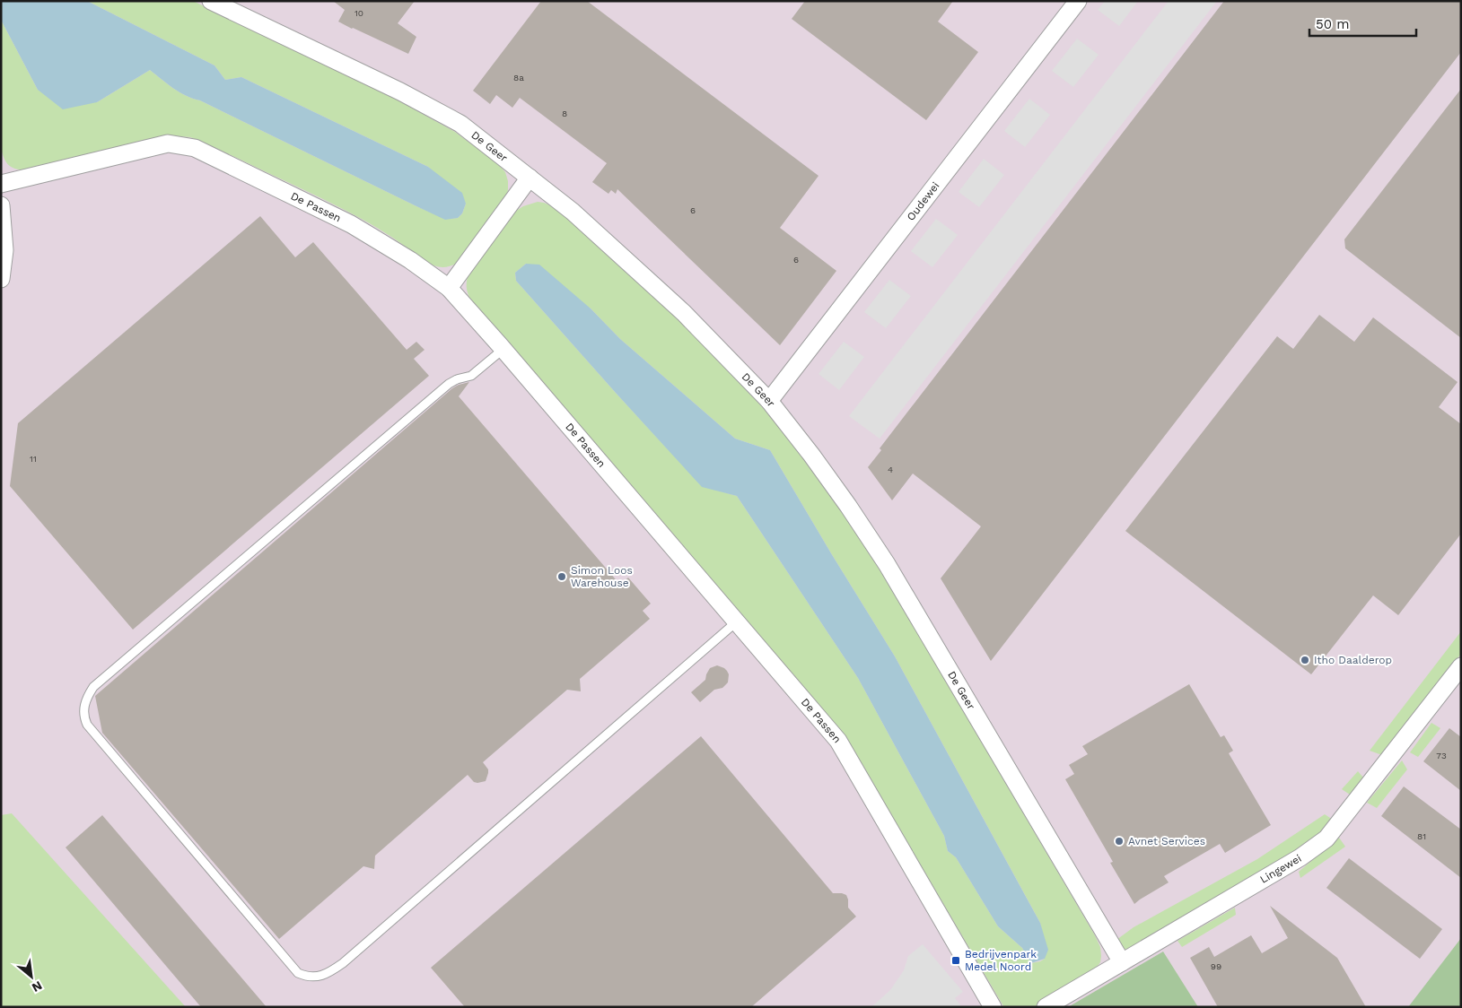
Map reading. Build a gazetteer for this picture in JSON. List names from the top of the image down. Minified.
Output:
{"streets":{"street":["De Geer","Oudewei","De Passen","Lingewei"]},"crossings":[["De Geer","Oudewei"],["De Geer","Lingewei"]],"places":{"other":["Simon Loos Warehouse","Itho Daalderop","Avnet Services"],"transit":["Bedrijvenpark Medel Noord"]},"house_numbers":["10","8a","8","6","6","11","4","73","81","99"],"scale_bar":"50 m","north":"bottom right"}
